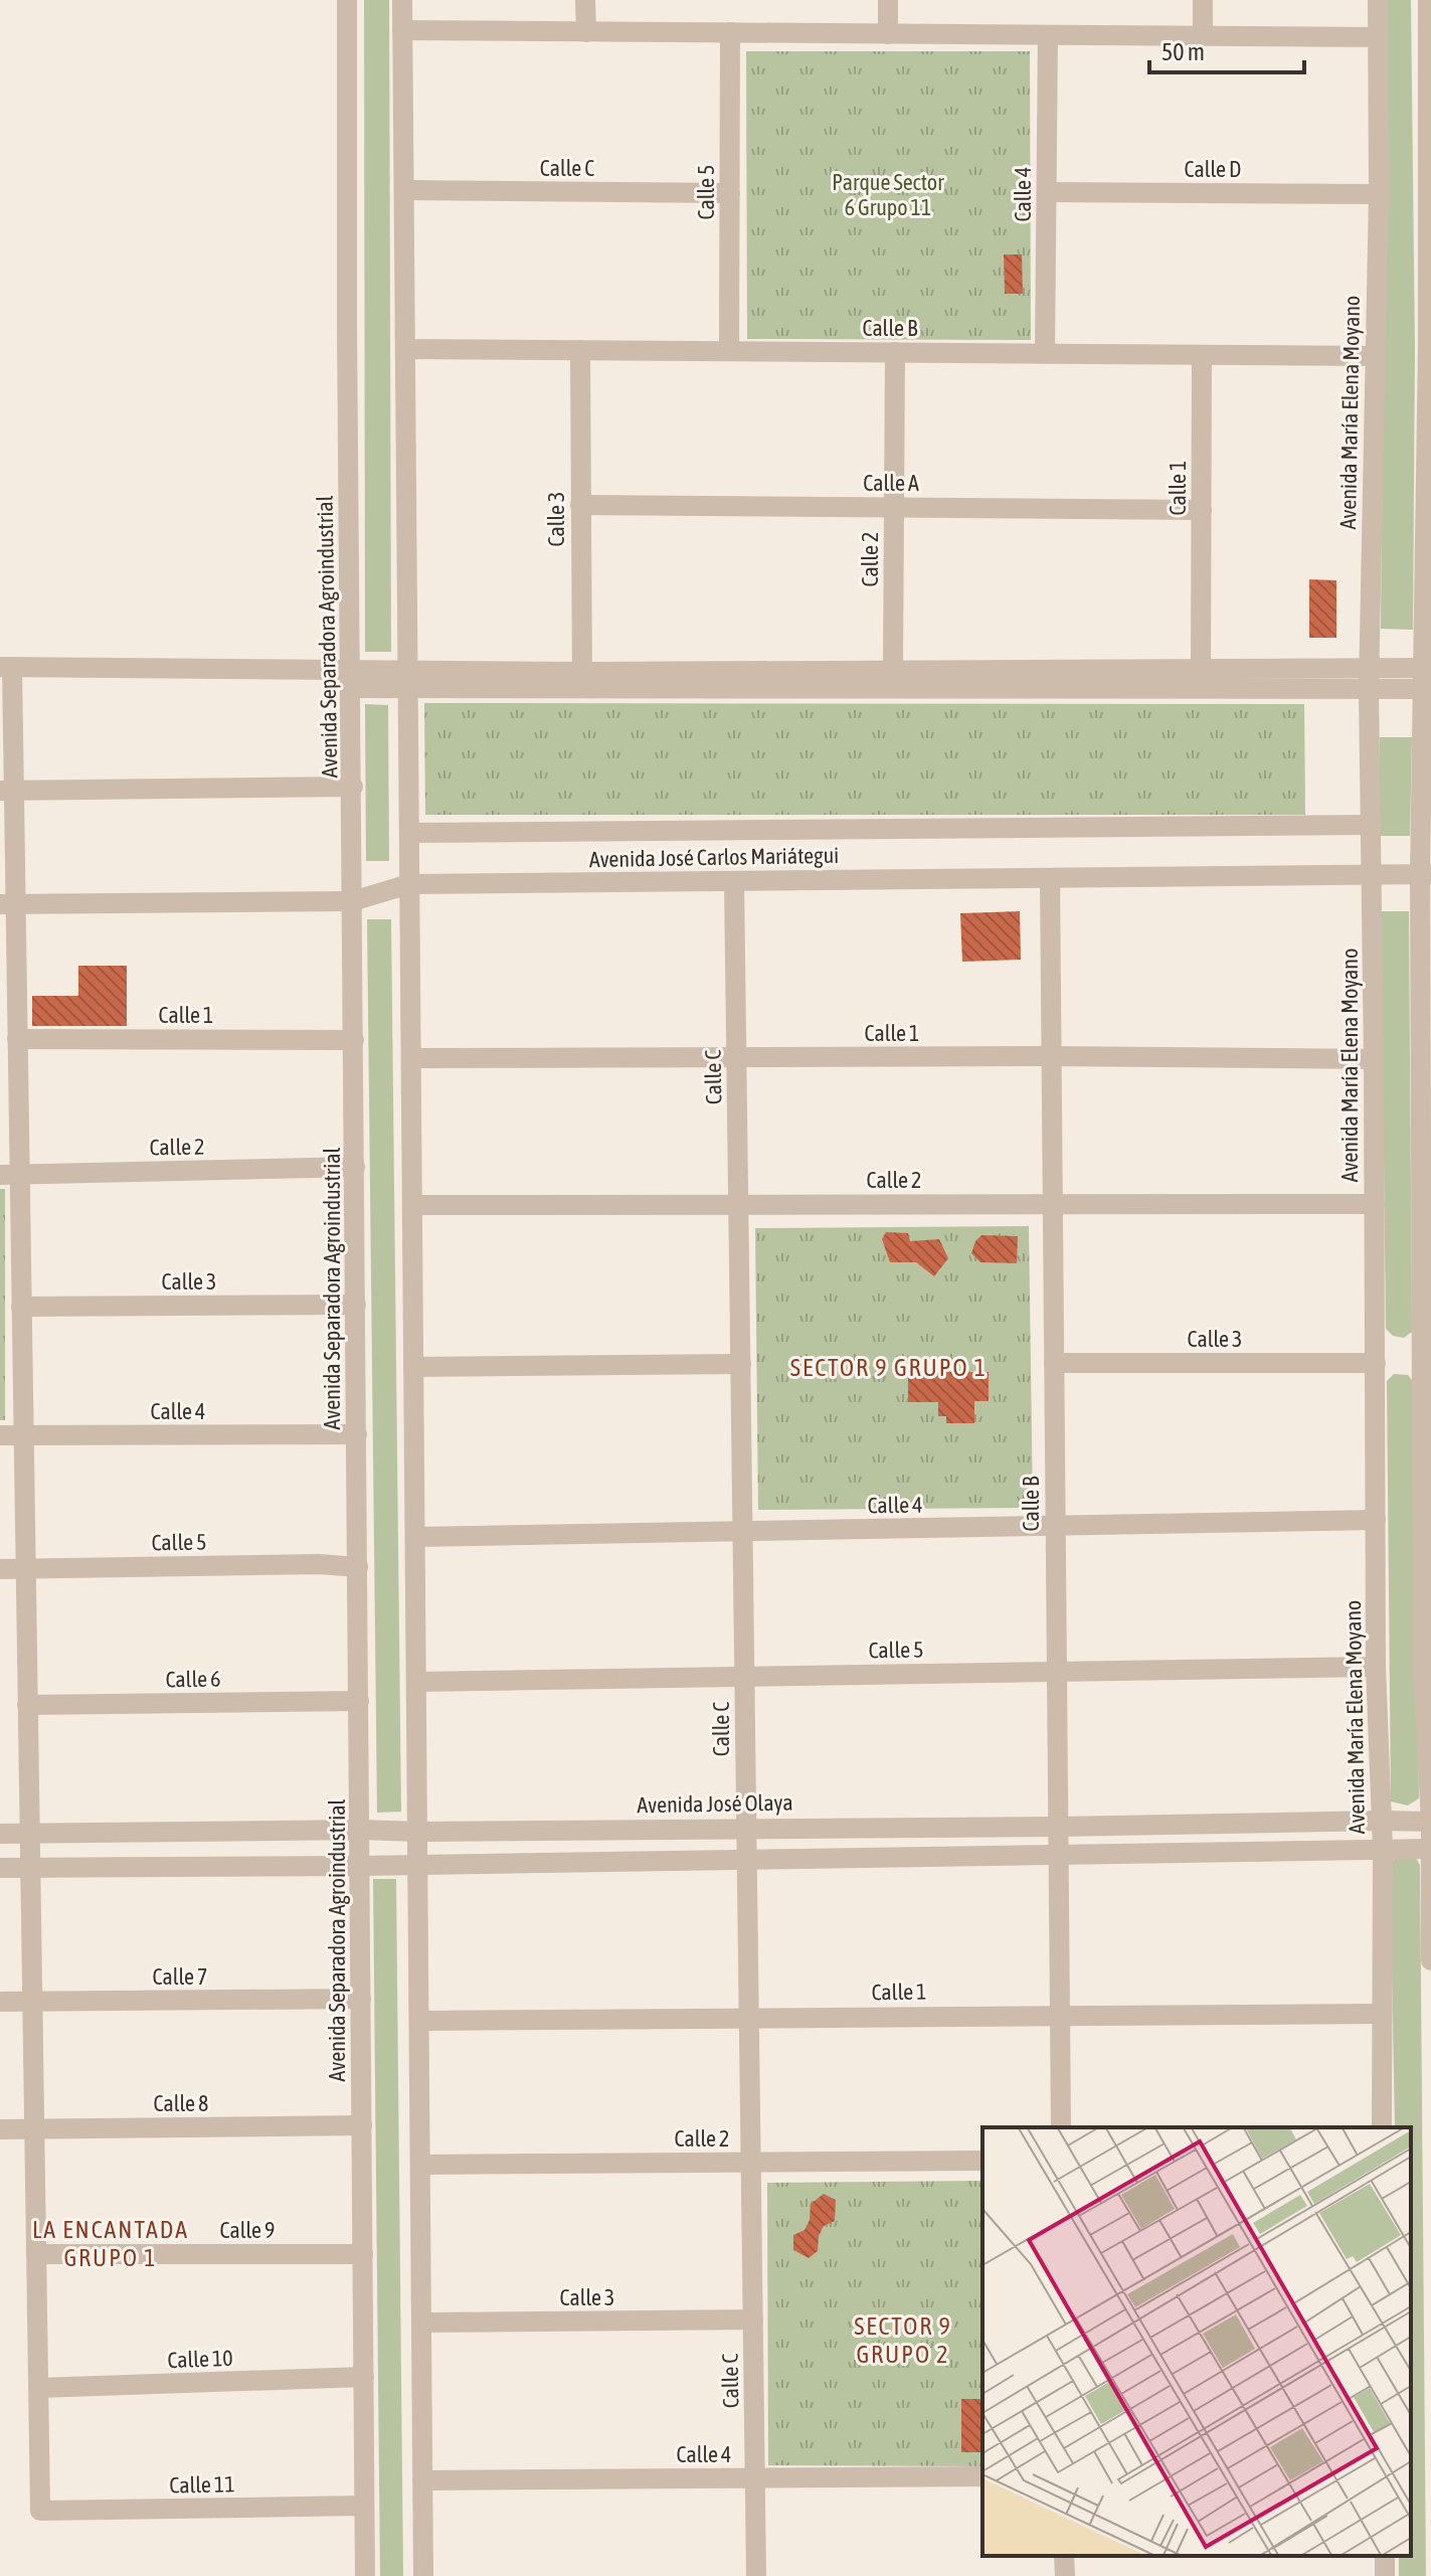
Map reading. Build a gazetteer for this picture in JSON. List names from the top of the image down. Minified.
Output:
{"streets":{"street":["Calle C","Calle D","Calle 5","Calle 4","Calle B","Avenida María Elena Moyano","Calle A","Calle 1","Calle 3","Calle 2","Avenida Separadora Agroindustrial","Avenida José Carlos Mariátegui","Calle 6","Avenida José Olaya","Calle 7","Calle 8","Calle 9","Calle 10","Calle 11"]},"crossings":[["Calle C","Calle 5"],["Calle C","Calle 4"],["Calle C","Calle 1"],["Calle C","Calle 3"],["Calle C","Calle 2"],["Calle C","Avenida José Carlos Mariátegui"],["Calle C","Avenida José Olaya"],["Calle D","Calle 4"],["Calle D","Avenida María Elena Moyano"],["Calle 5","Calle B"],["Calle 5","Avenida María Elena Moyano"],["Calle 5","Avenida Separadora Agroindustrial"],["Calle 4","Calle B"],["Calle 4","Avenida María Elena Moyano"],["Calle 4","Avenida Separadora Agroindustrial"],["Calle B","Avenida María Elena Moyano"],["Calle B","Calle 1"],["Calle B","Calle 3"],["Calle B","Calle 2"],["Calle B","Avenida José Carlos Mariátegui"],["Calle B","Avenida José Olaya"],["Avenida María Elena Moyano","Calle 1"],["Avenida María Elena Moyano","Calle 3"],["Avenida María Elena Moyano","Calle 2"],["Avenida María Elena Moyano","Avenida José Carlos Mariátegui"],["Avenida María Elena Moyano","Avenida José Olaya"],["Calle A","Calle 1"],["Calle A","Calle 3"],["Calle A","Calle 2"],["Calle 1","Avenida Separadora Agroindustrial"],["Calle 3","Avenida Separadora Agroindustrial"],["Calle 2","Avenida Separadora Agroindustrial"],["Avenida Separadora Agroindustrial","Avenida José Carlos Mariátegui"],["Avenida Separadora Agroindustrial","Calle 6"],["Avenida Separadora Agroindustrial","Avenida José Olaya"],["Avenida Separadora Agroindustrial","Calle 7"],["Avenida Separadora Agroindustrial","Calle 8"],["Avenida Separadora Agroindustrial","Calle 9"],["Avenida Separadora Agroindustrial","Calle 10"],["Avenida Separadora Agroindustrial","Calle 11"],["Calle 10","Calle 11"]],"districts":["SECTOR 9 GRUPO 1","LA ENCANTADA GRUPO 1","SECTOR 9 GRUPO 2"],"parks":["Parque Sector 6 Grupo 11"],"scale_bar":"50 m"}
